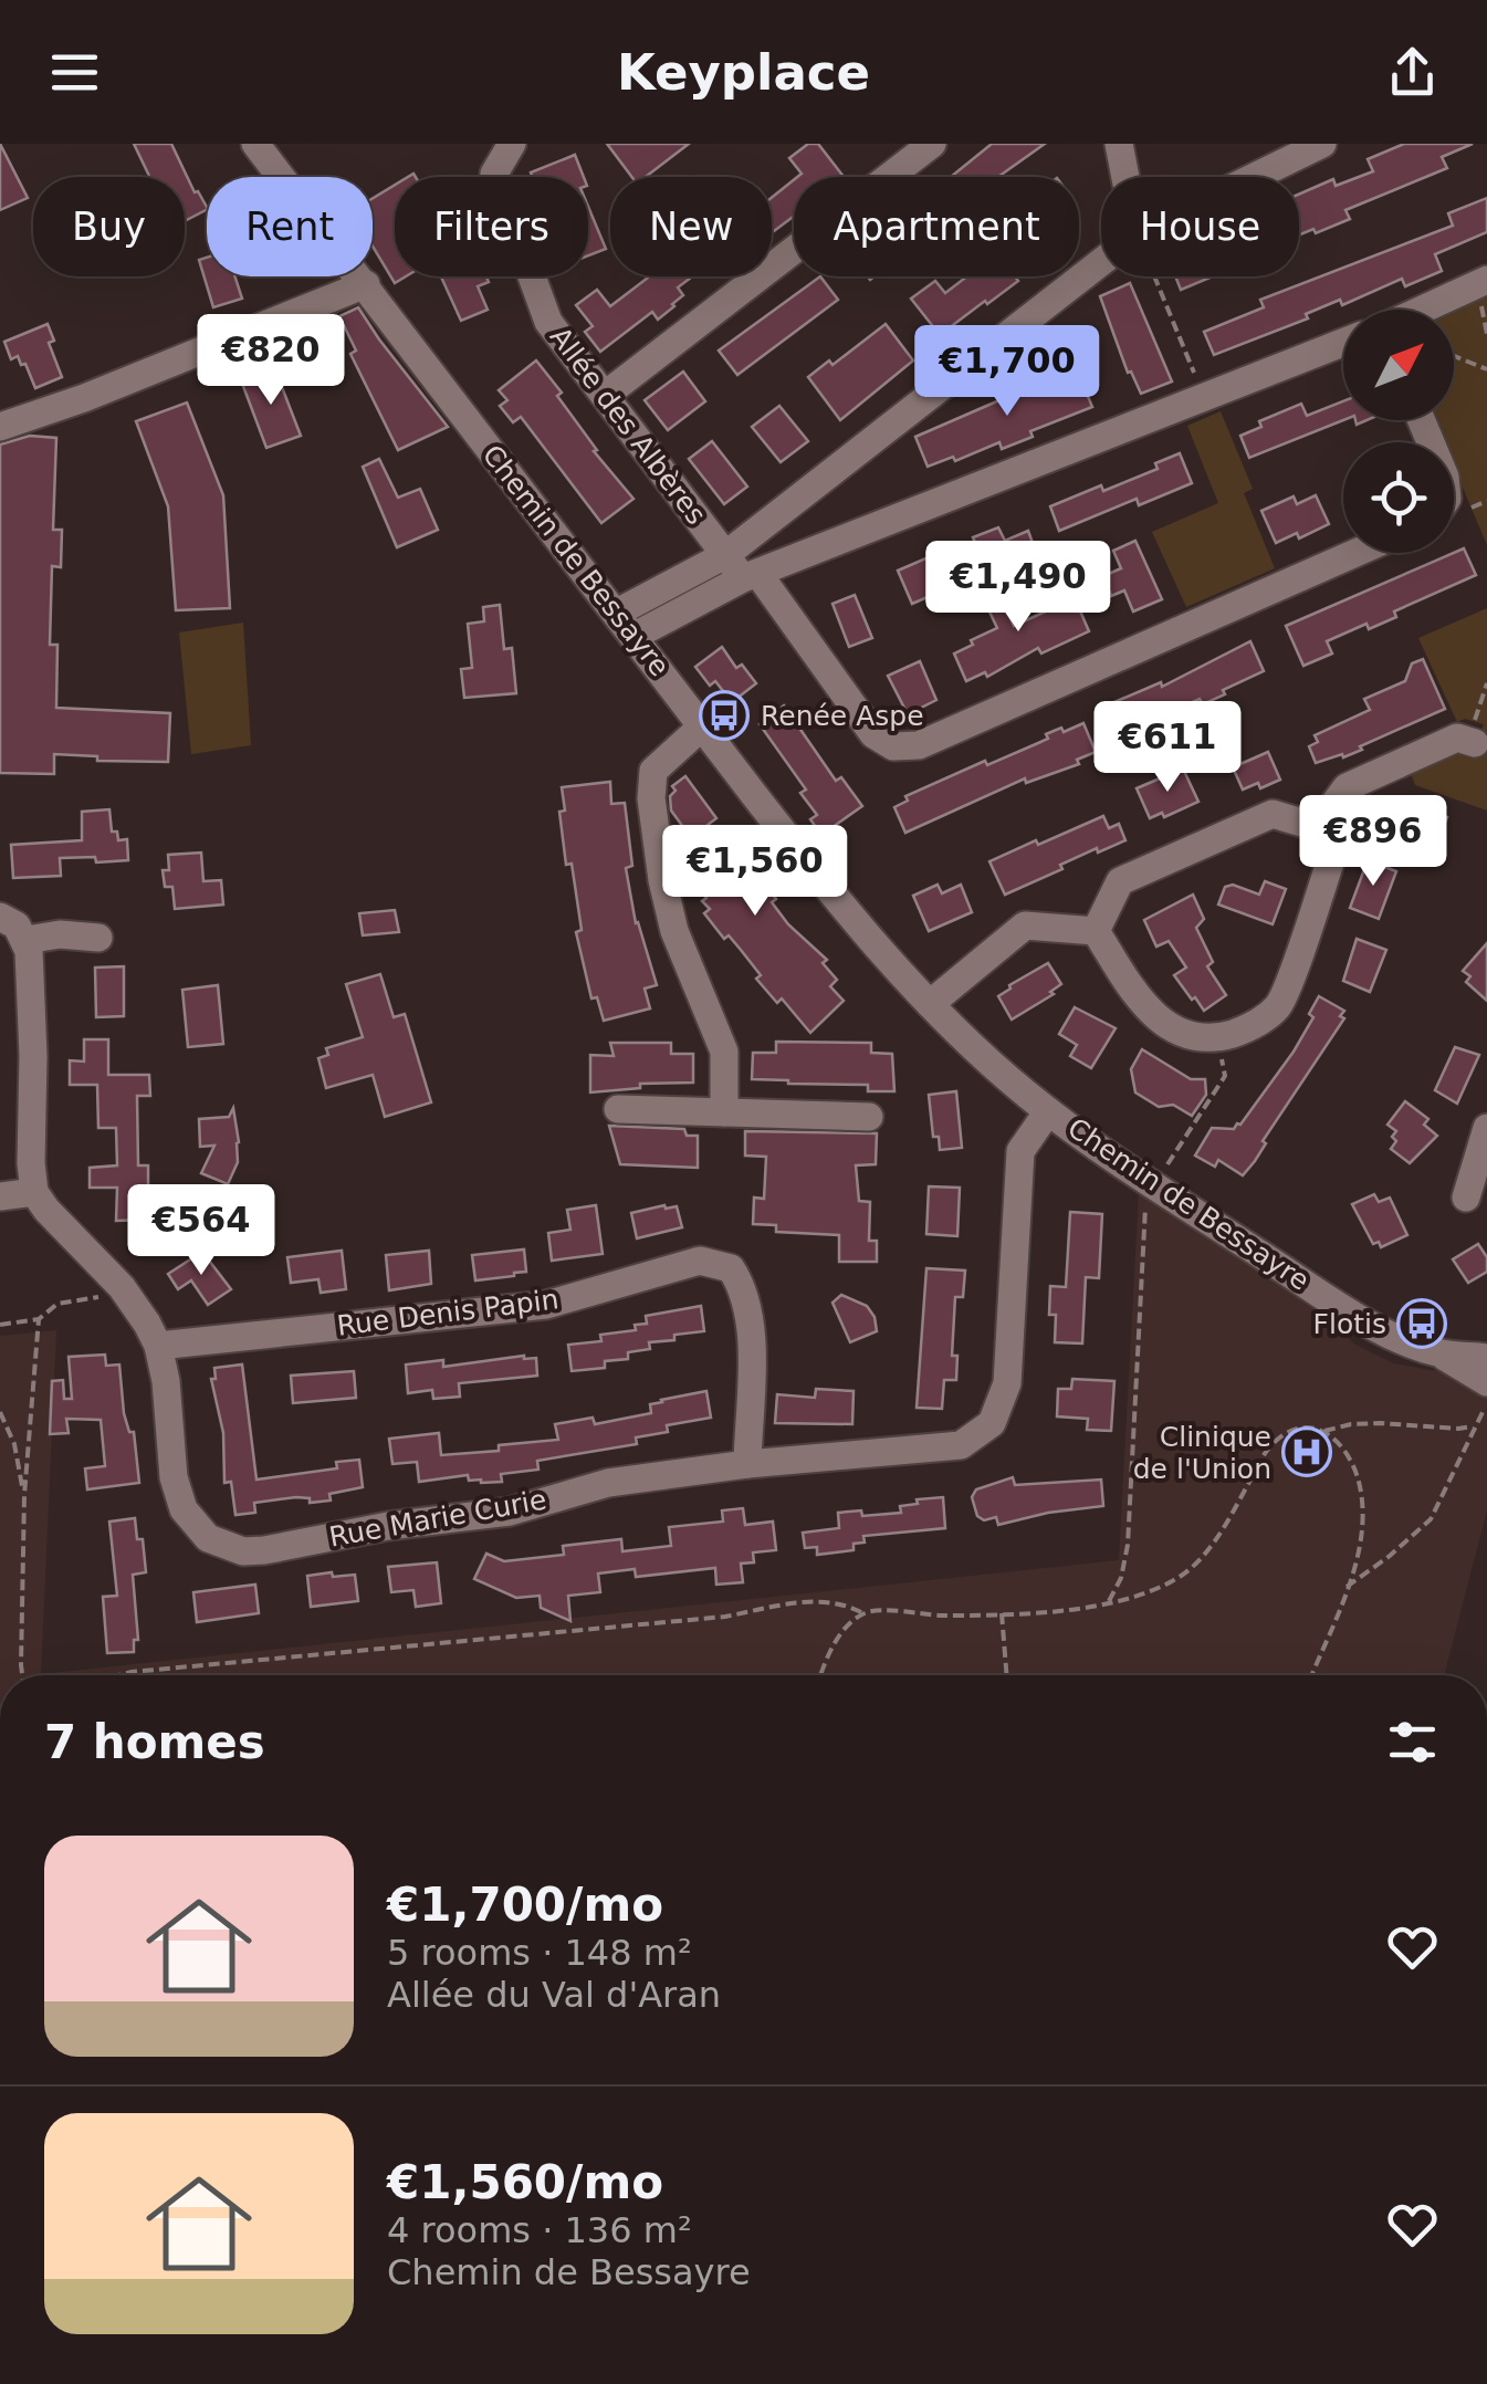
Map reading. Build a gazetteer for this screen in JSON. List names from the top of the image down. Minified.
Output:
{"streets":{"street":["Allée des Albères","Chemin de Bessayre","Rue Denis Papin","Rue Marie Curie"]},"crossings":[["Chemin de Bessayre","Rue Marie Curie"],["Rue Denis Papin","Rue Marie Curie"]],"places":{"bus stop":["Renée Aspe","Flotis"],"hospital":["Clinique de l'Union"]},"north":"top right","page":{"header":"Keyplace","chip":["Buy","Rent","Filters","New","Apartment","House"],"price":["€820","€1,700","€1,490","€611","€896","€1,560","€564"],"heading":"7 homes","list":[{"name":"€1,700/mo","note":"5 rooms · 148 m² · Allée du Val d'Aran"},{"name":"€1,560/mo","note":"4 rooms · 136 m² · Chemin de Bessayre"}]}}
